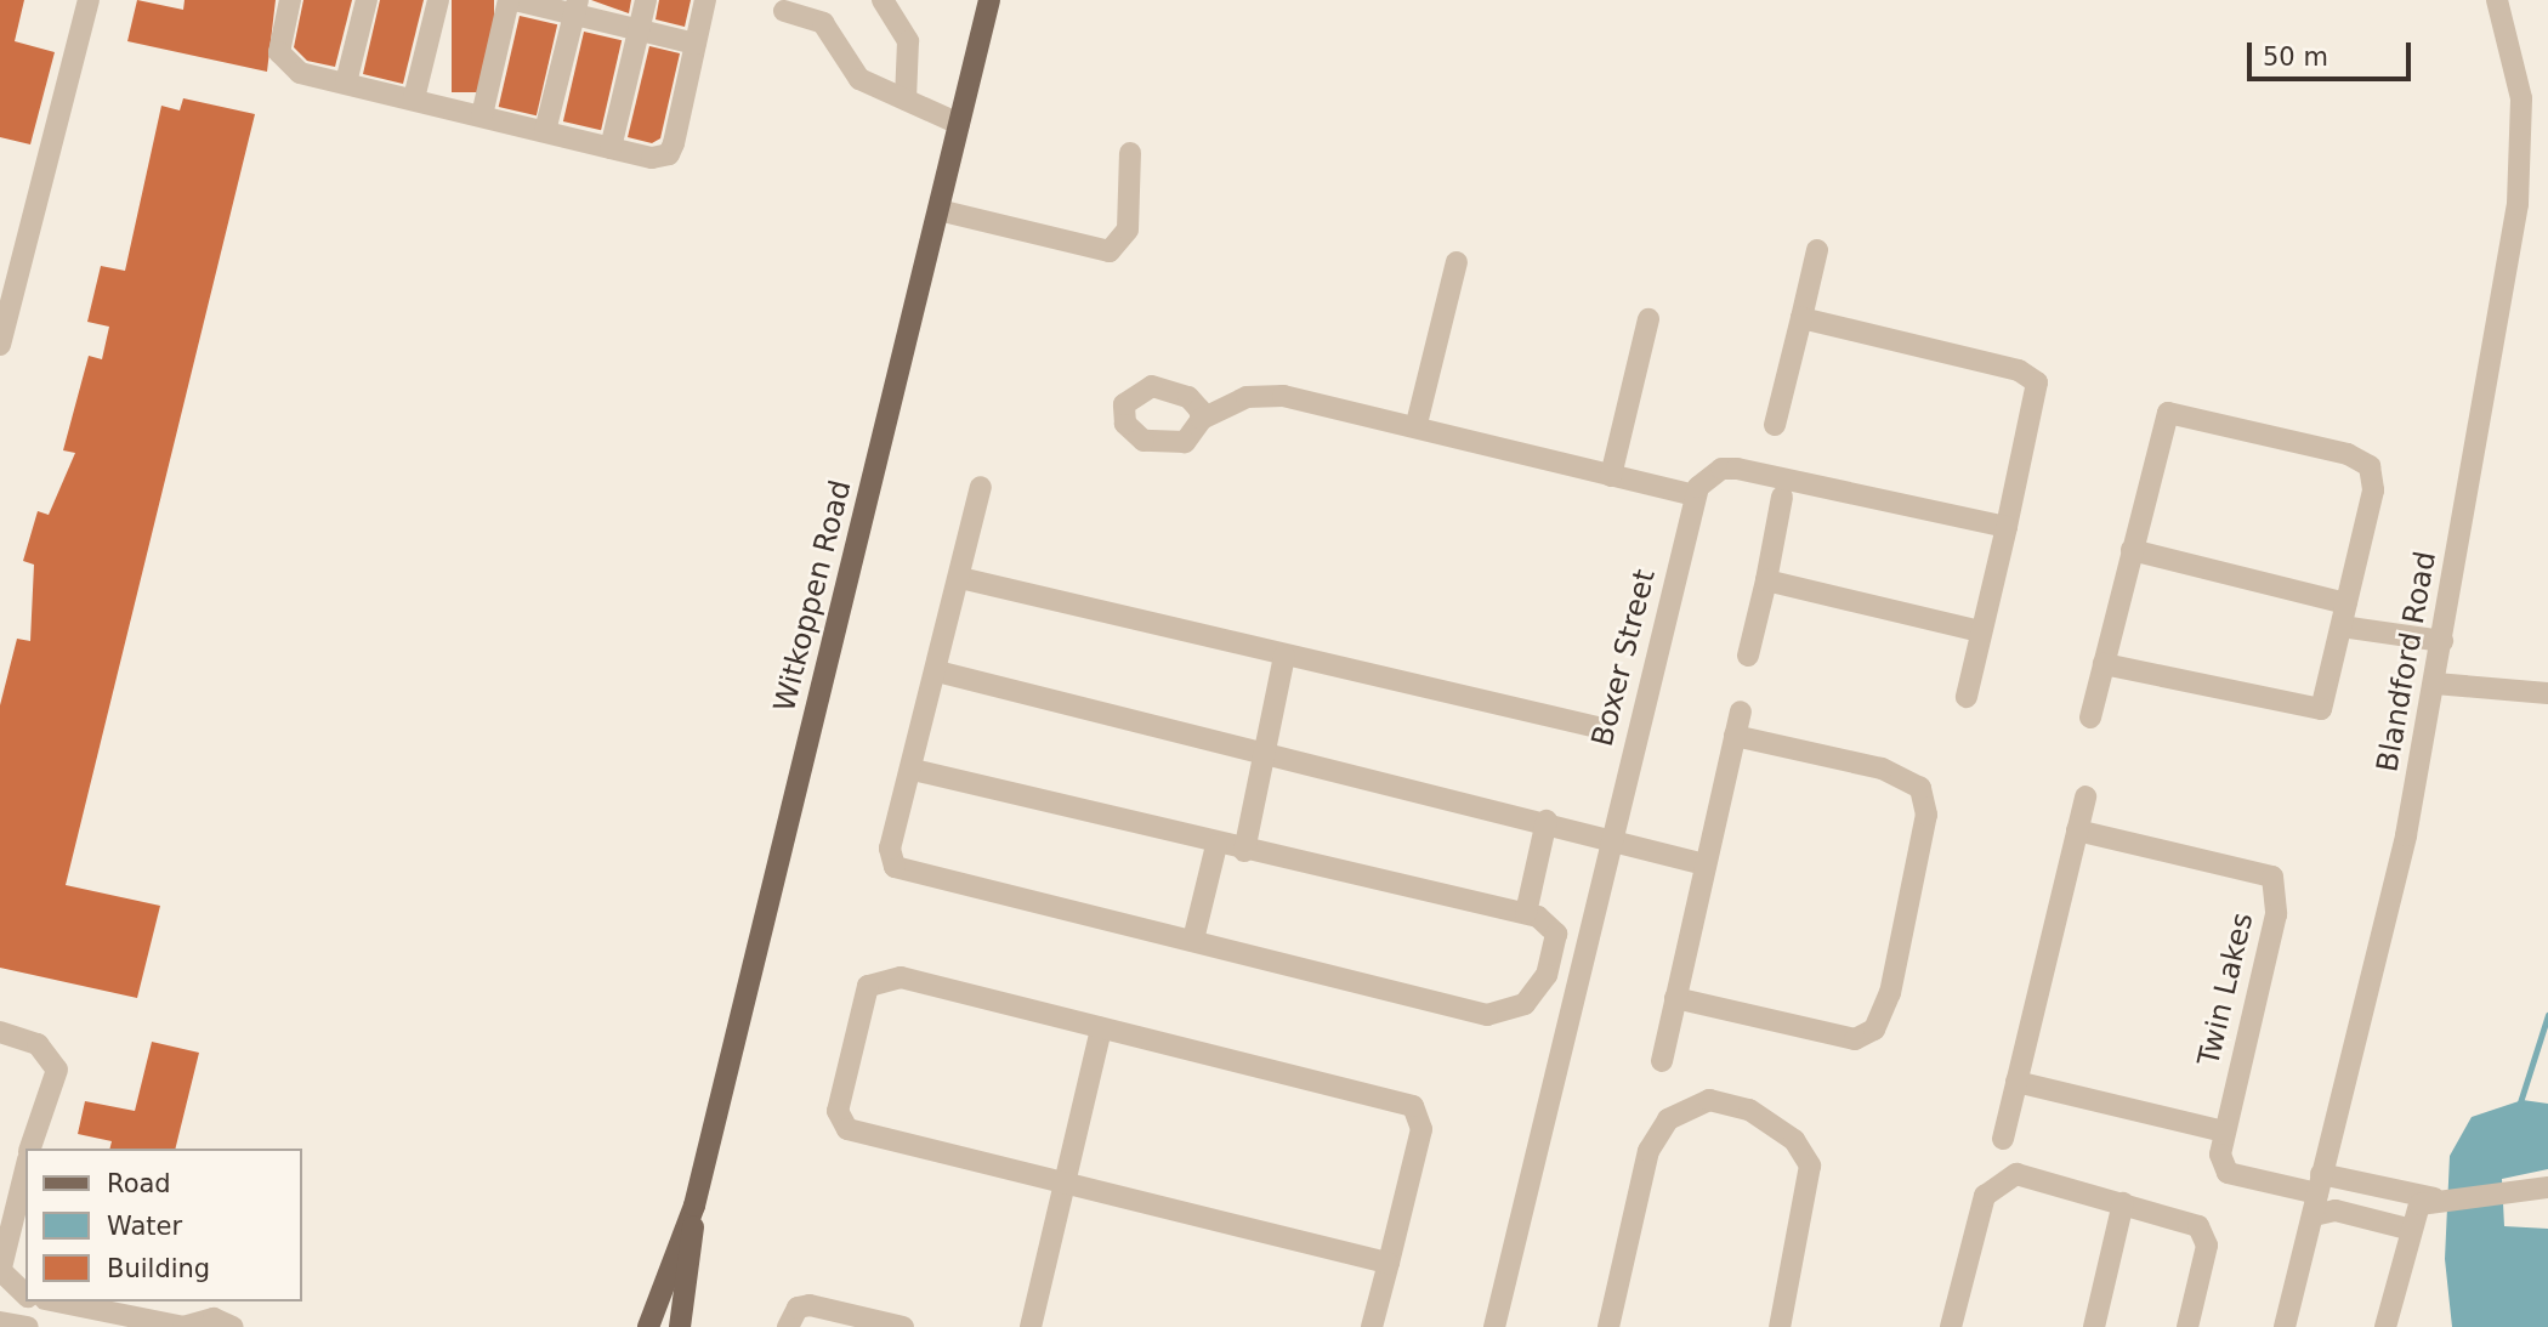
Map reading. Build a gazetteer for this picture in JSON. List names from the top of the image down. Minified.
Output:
{"streets":{"main road":["Witkoppen Road"],"street":["Boxer Street","Blandford Road","Twin Lakes"]},"crossings":[["Blandford Road","Twin Lakes"]],"legend":["Road","Water","Building"],"scale_bar":"50 m"}
